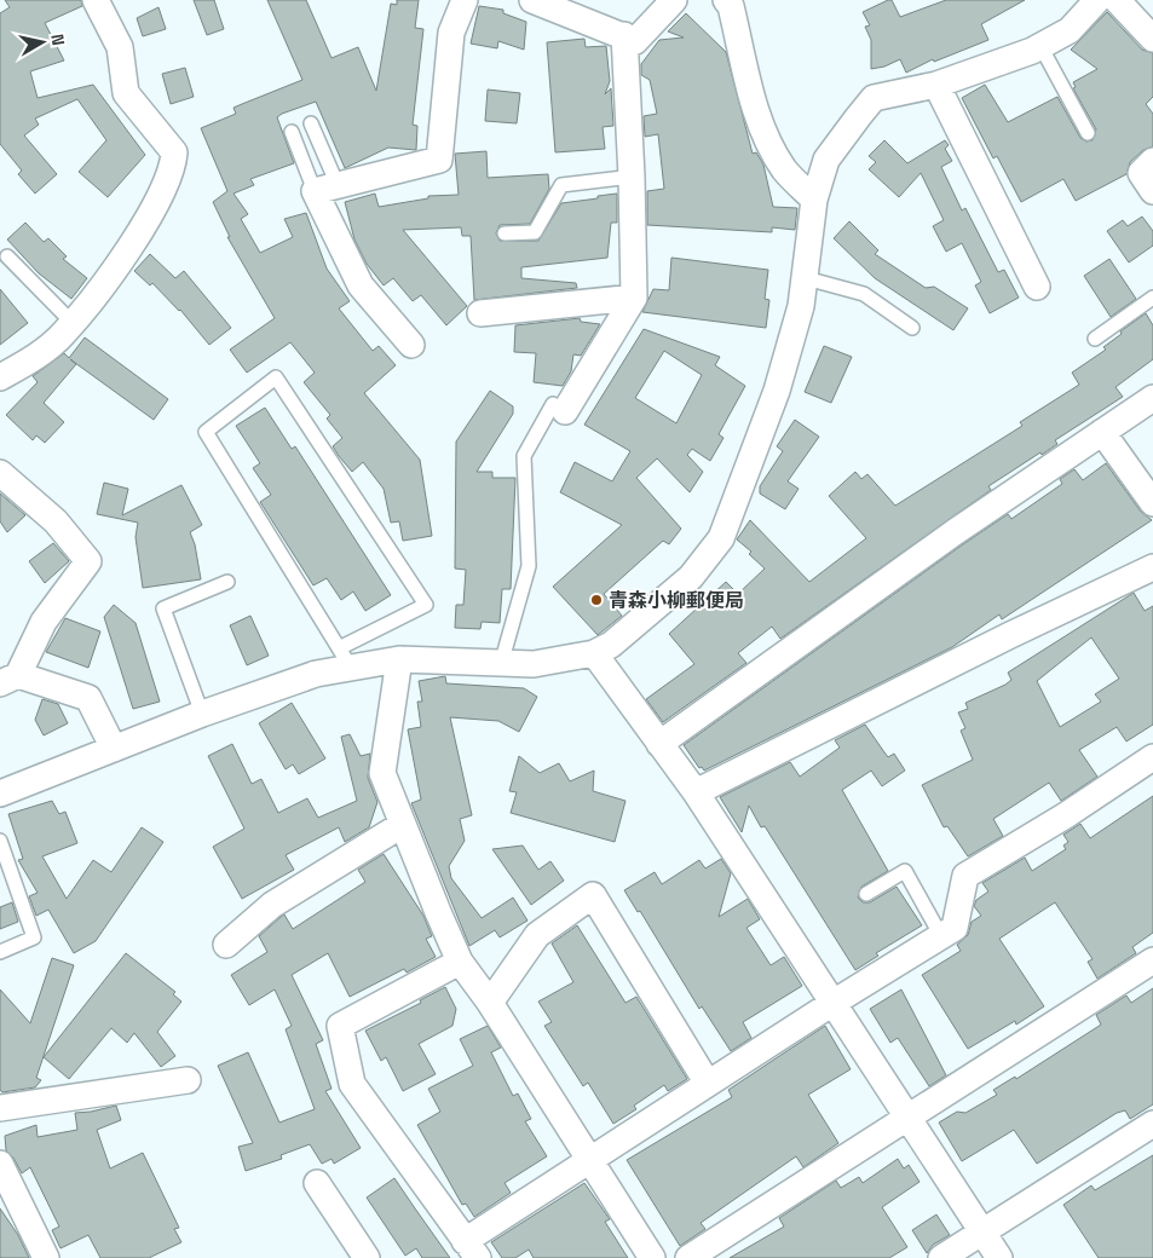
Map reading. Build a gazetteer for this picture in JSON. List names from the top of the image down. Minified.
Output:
{"places":["青森小柳郵便局"],"north":"right"}
